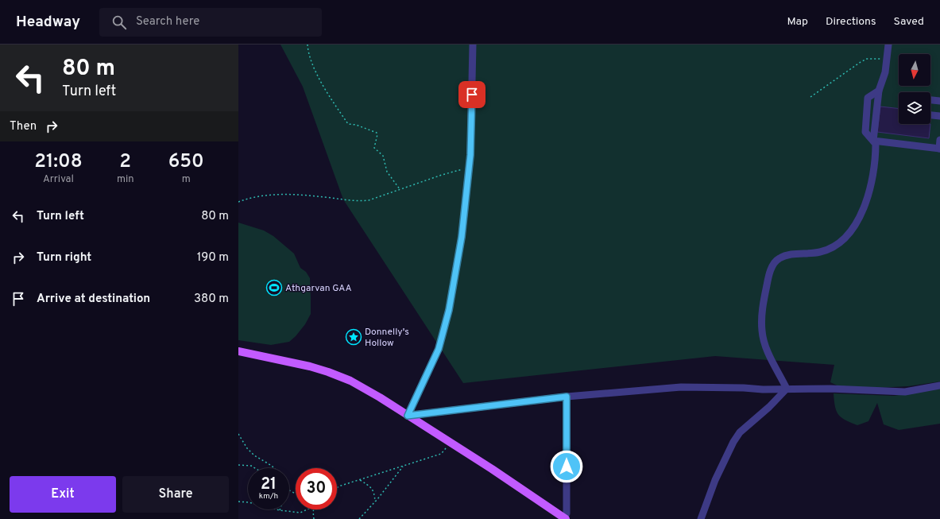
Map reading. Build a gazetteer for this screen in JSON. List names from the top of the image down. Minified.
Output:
{"places":{"sports":["Athgarvan GAA"],"place":["Donnelly's Hollow"]},"north":"bottom","page":{"header":"Headway","search":"Search here","nav":["Map","Directions","Saved"],"turn":["80 m","Turn left"],"then":"Then","eta":["21:08","Arrival","2","min","650","m"],"list":[{"name":"Turn left","value":"80 m"},{"name":"Turn right","value":"190 m"},{"name":"Arrive at destination","value":"380 m"}],"speed":"21 km/h","limit":"30","buttons":["Exit","Share"]}}
